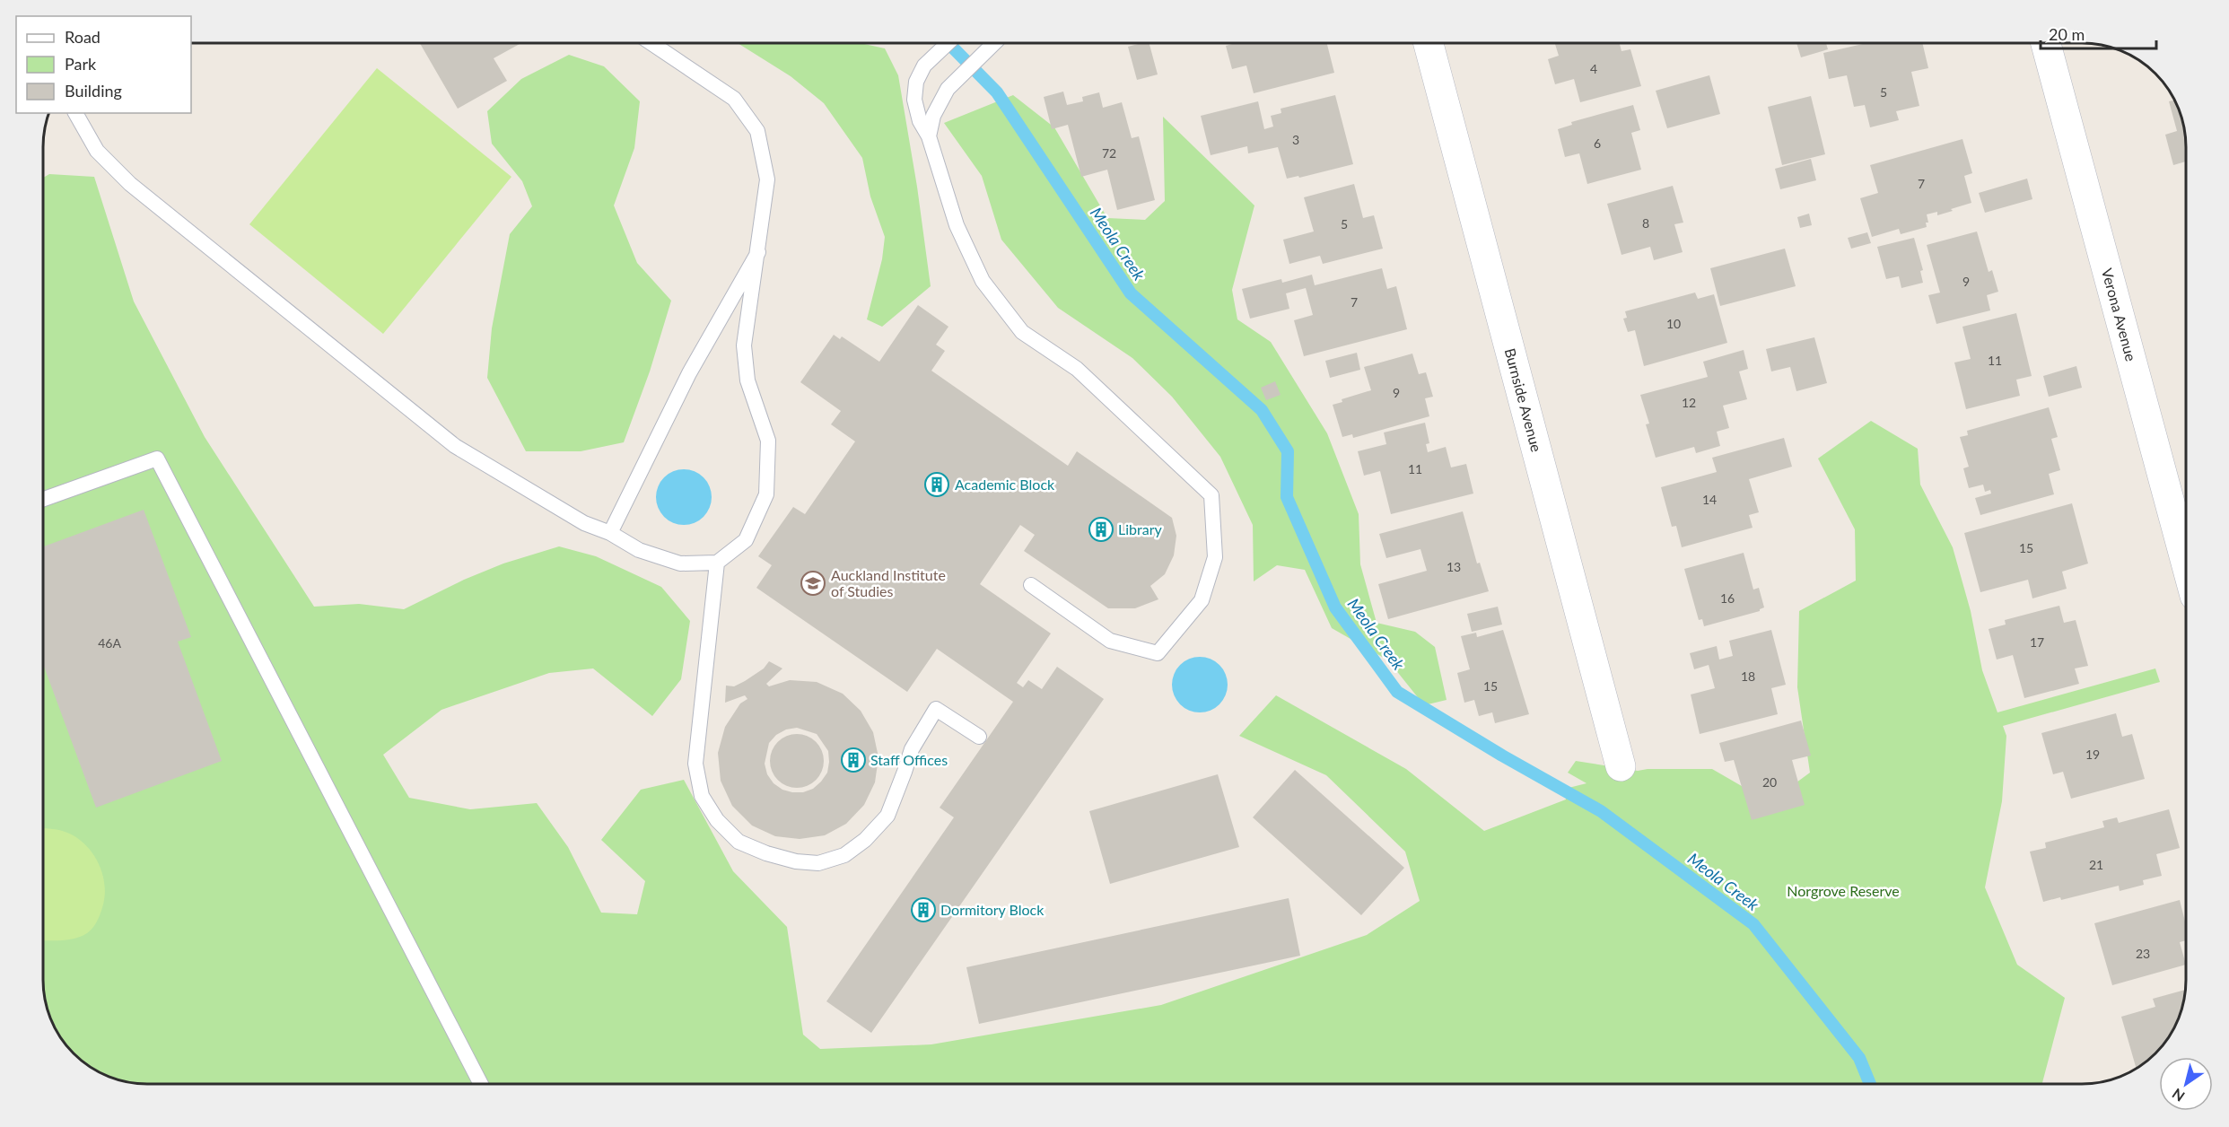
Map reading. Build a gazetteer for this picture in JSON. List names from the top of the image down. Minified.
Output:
{"streets":{"street":["Verona Avenue","Burnside Avenue"]},"water":["Meola Creek"],"parks":["Norgrove Reserve"],"places":{"building":["Academic Block","Library","Staff Offices","Dormitory Block"],"school or university":["Auckland Institute of Studies"]},"house_numbers":["4","5","3","6","72","7","8","5","9","7","10","11","9","12","11","14","15","13","16","17","46A","18","15","19","20","21","23"],"legend":["Road","Park","Building"],"scale_bar":"20 m","north":"bottom left"}
